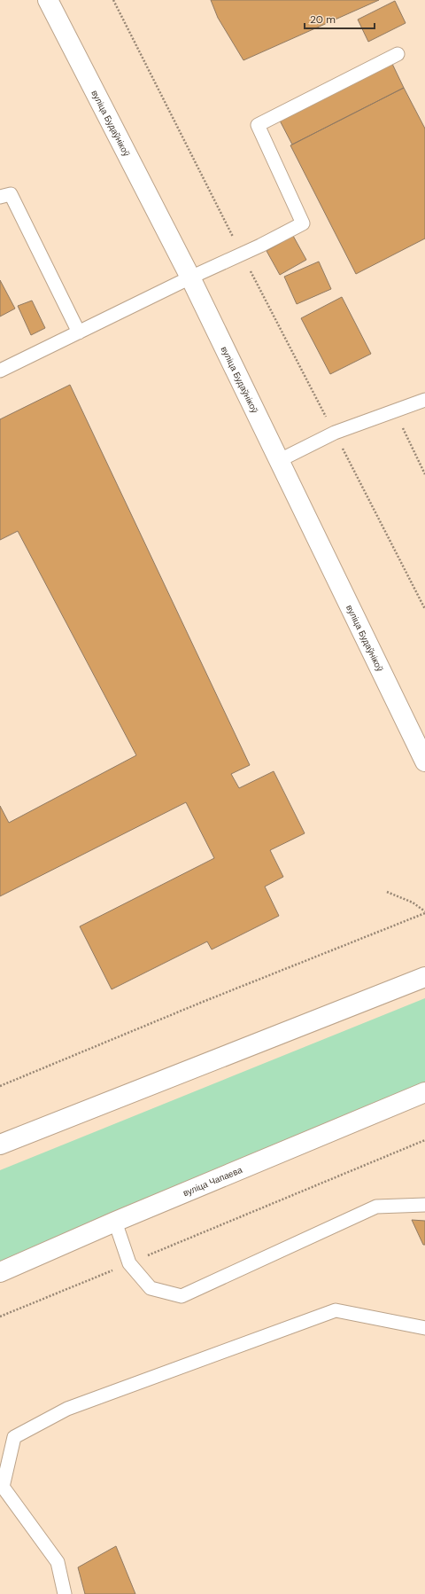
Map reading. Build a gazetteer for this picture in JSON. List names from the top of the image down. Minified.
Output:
{"streets":{"main road":["вуліца Будаўнікоў","вуліца Чапаева"]},"scale_bar":"20 m"}
